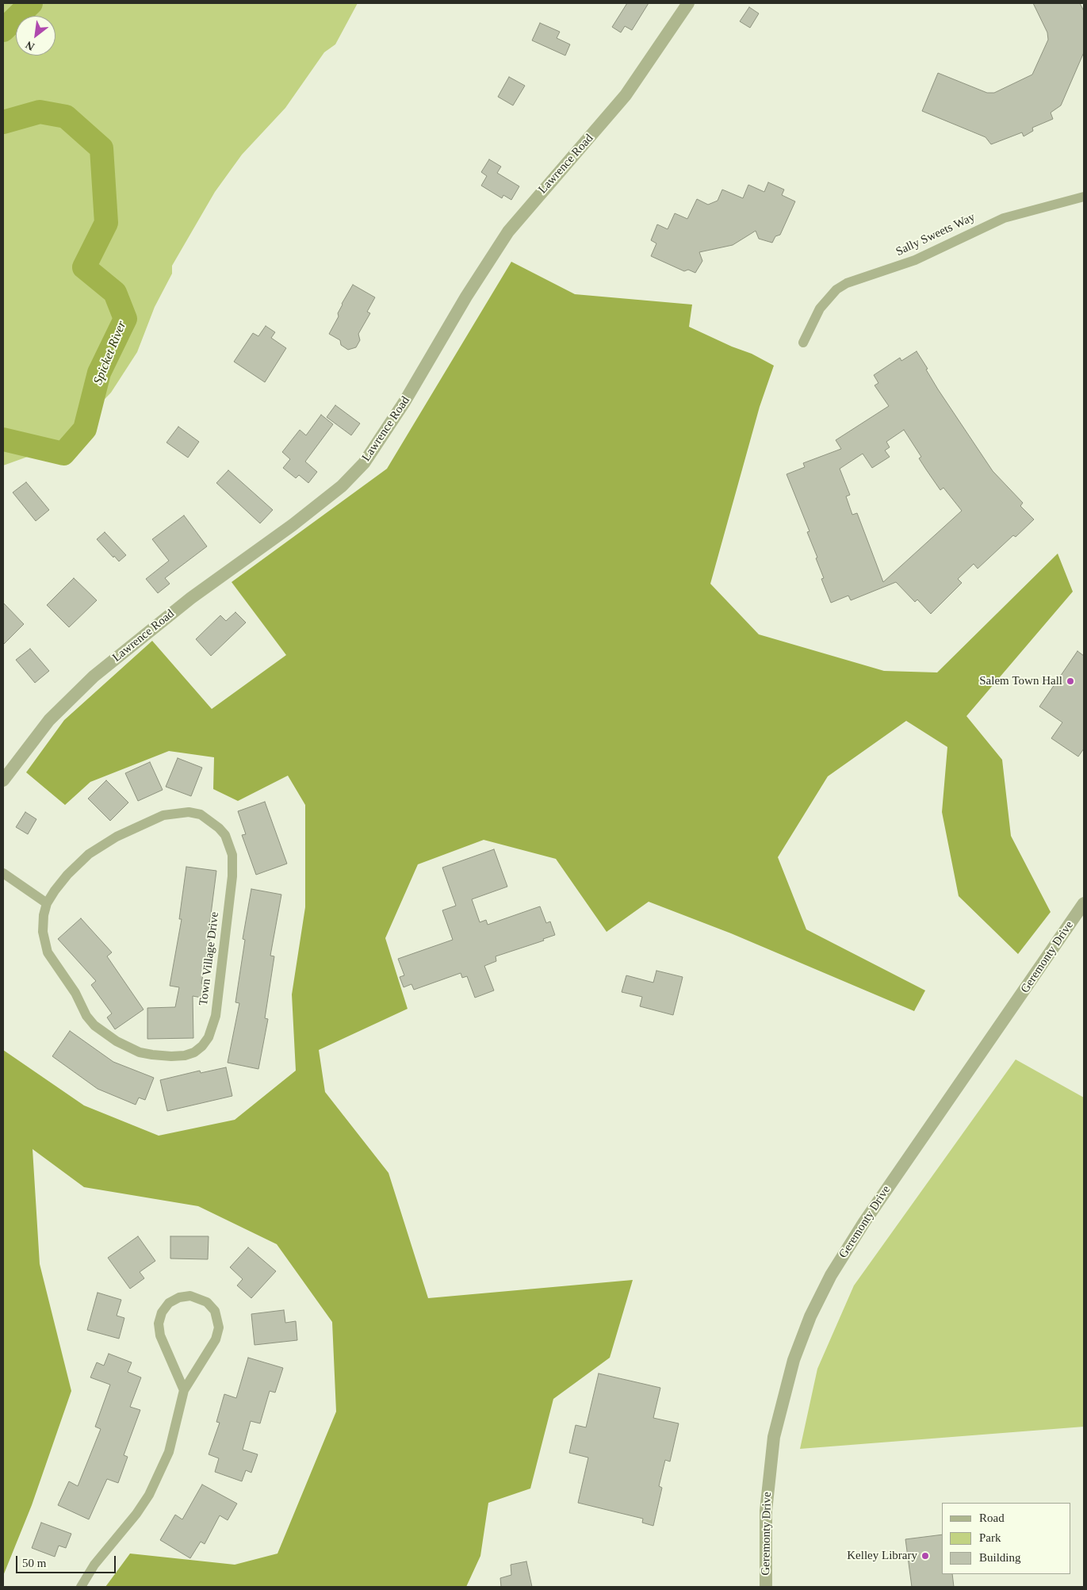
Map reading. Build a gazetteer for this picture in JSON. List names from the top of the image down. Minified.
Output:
{"streets":{"street":["Lawrence Road","Sally Sweets Way","Geremonty Drive","Town Village Drive"]},"water":["Spicket River"],"places":["Salem Town Hall","Kelley Library"],"legend":["Road","Park","Building"],"scale_bar":"50 m","north":"bottom left"}
